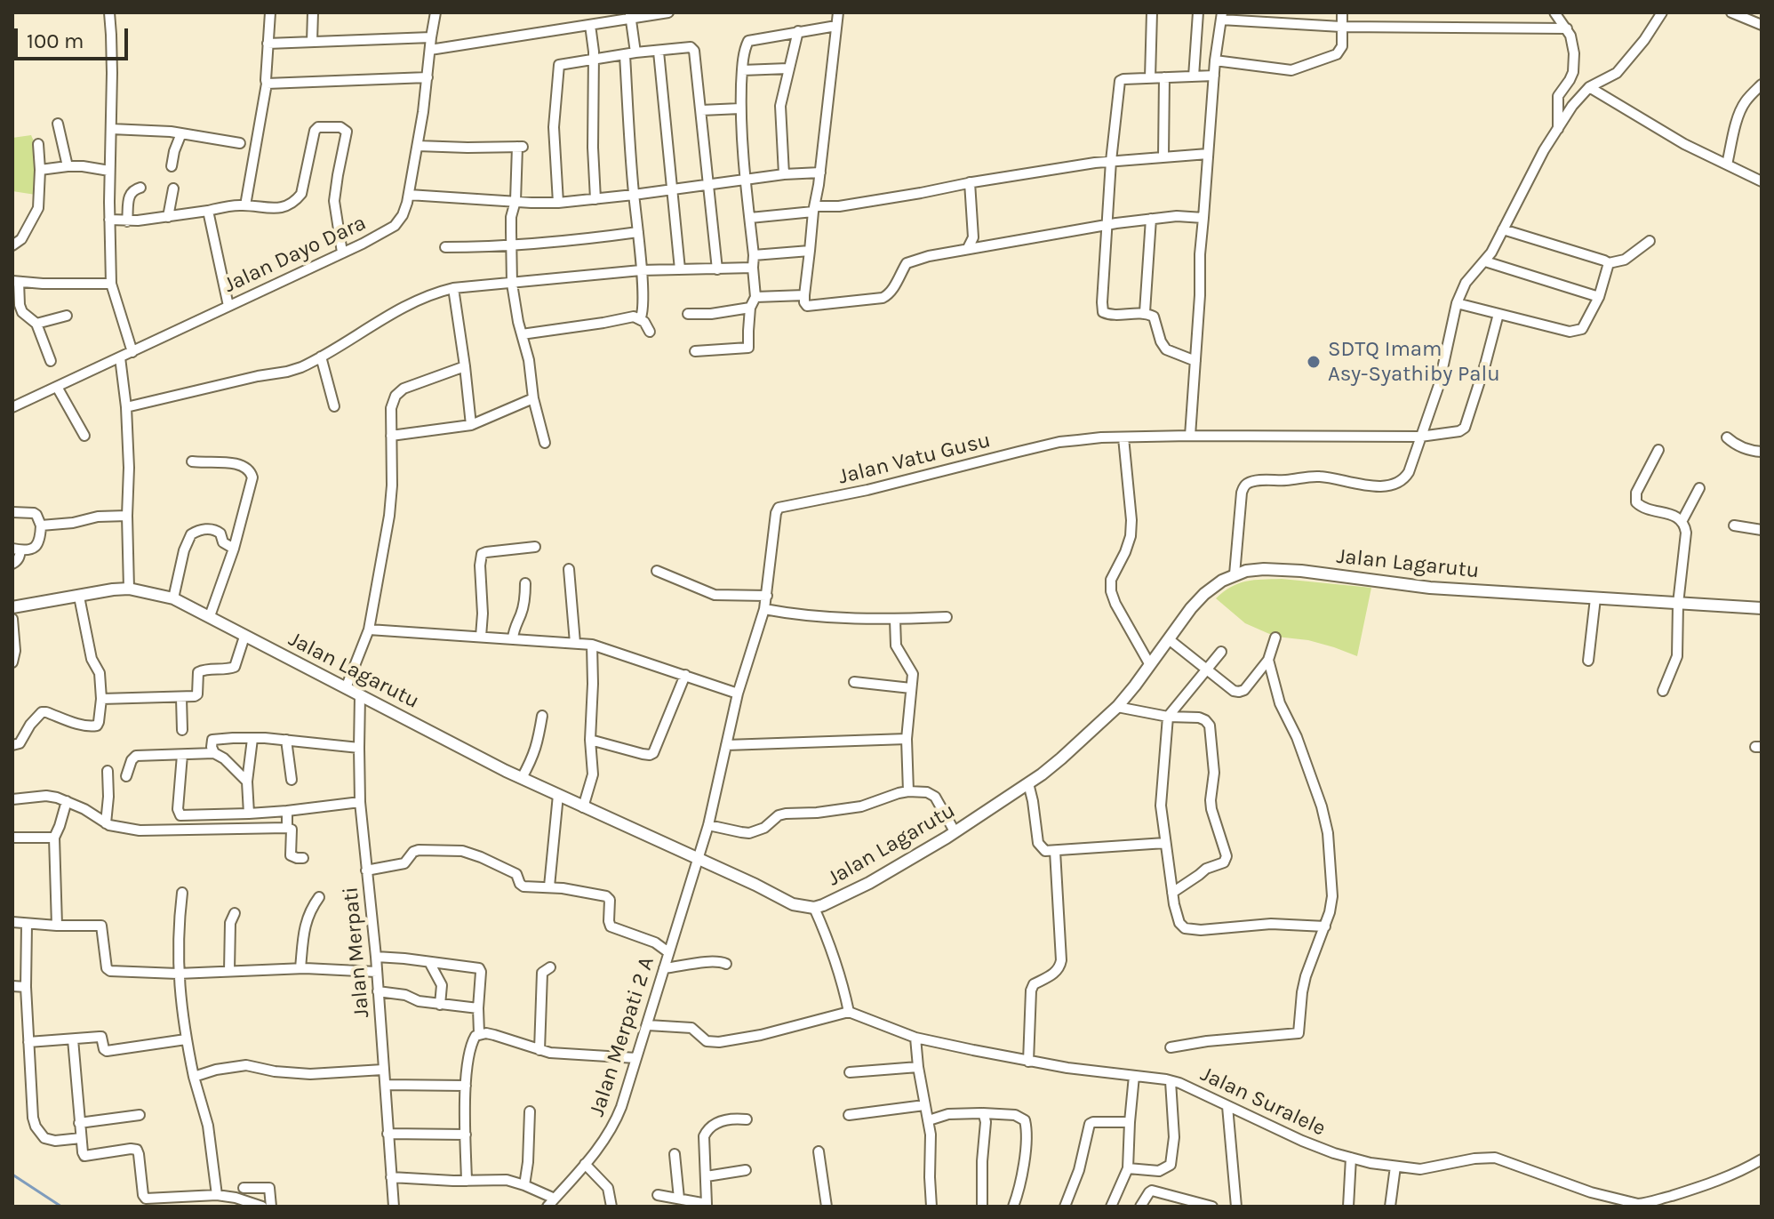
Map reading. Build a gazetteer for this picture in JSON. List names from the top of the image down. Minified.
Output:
{"streets":{"street":["Jalan Dayo Dara","Jalan Vatu Gusu","Jalan Lagarutu","Jalan Merpati","Jalan Merpati 2 A","Jalan Suralele"]},"crossings":[["Jalan Vatu Gusu","Jalan Lagarutu"],["Jalan Vatu Gusu","Jalan Merpati 2 A"],["Jalan Lagarutu","Jalan Merpati"],["Jalan Lagarutu","Jalan Merpati 2 A"]],"places":["SDTQ Imam Asy-Syathiby Palu"],"scale_bar":"100 m"}
